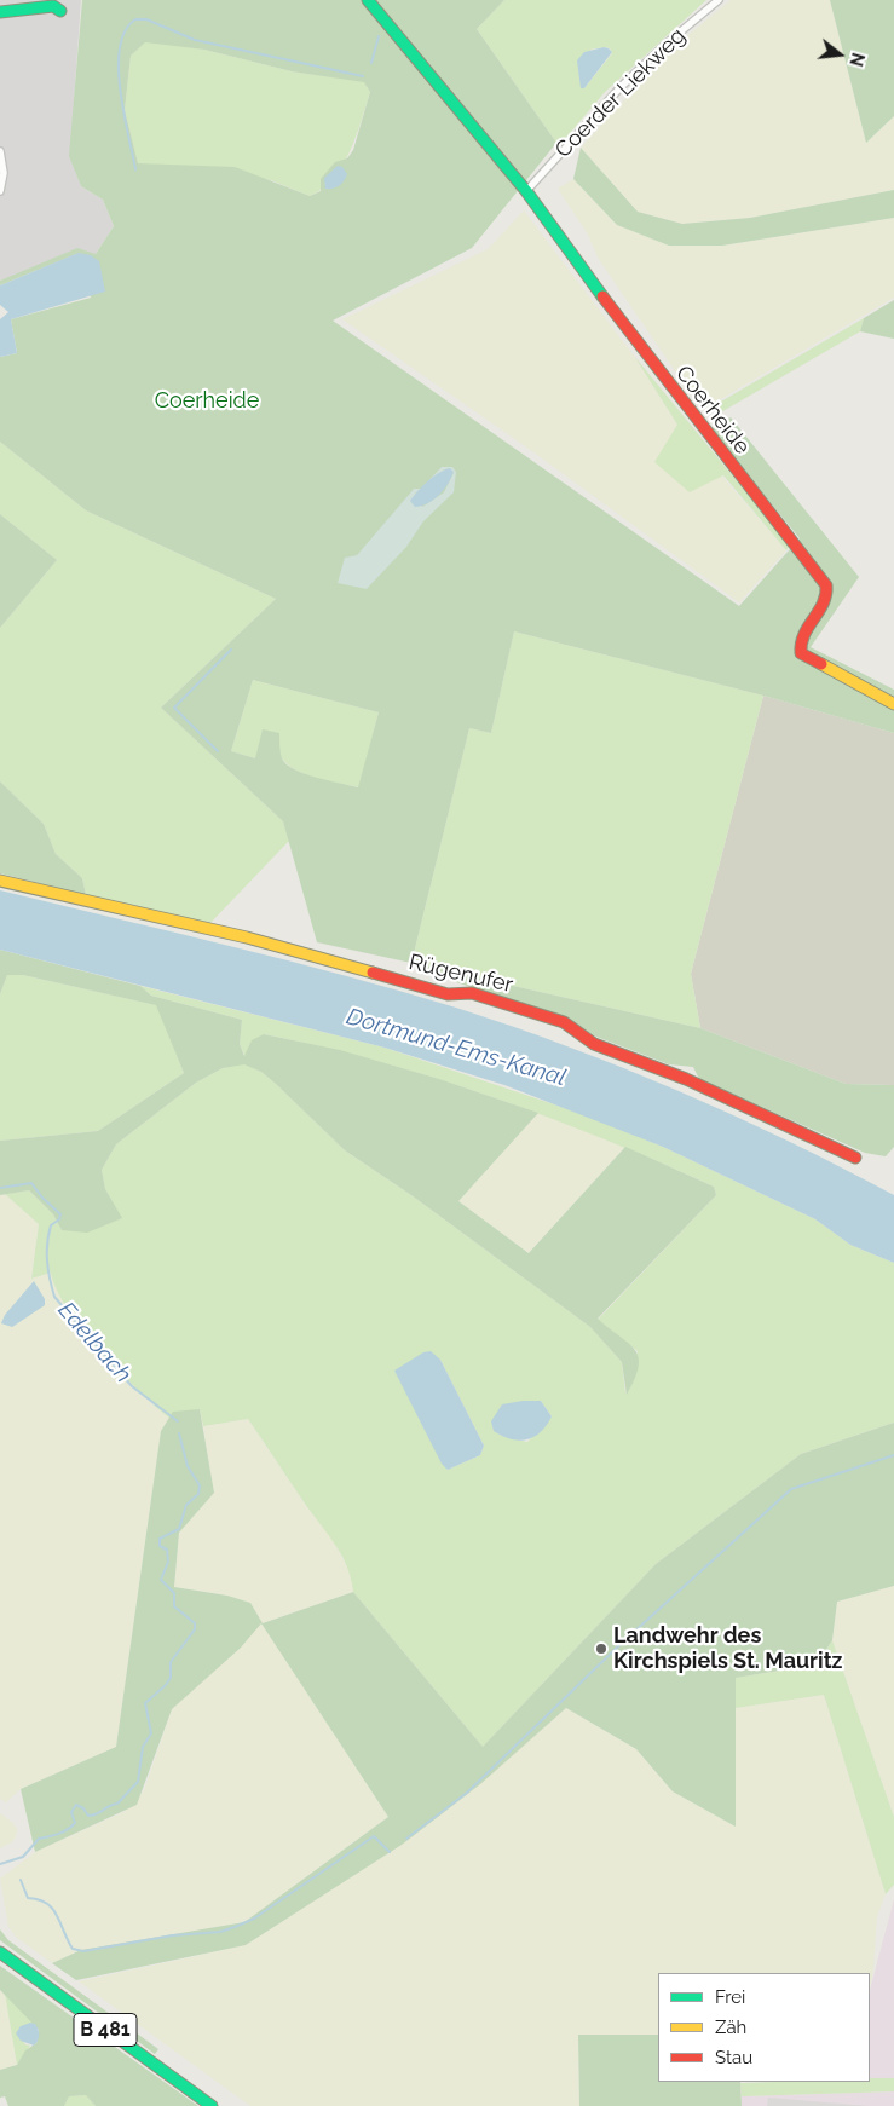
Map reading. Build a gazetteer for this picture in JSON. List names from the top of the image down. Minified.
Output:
{"streets":{"street":["Coerder Liekweg","Coerheide","Rügenufer","B 481"]},"crossings":[["Coerder Liekweg","Coerheide"]],"water":["Dortmund-Ems-Kanal","Edelbach"],"parks":["Coerheide"],"places":["Landwehr des Kirchspiels St. Mauritz"],"legend":["Frei","Zäh","Stau"],"north":"right"}
